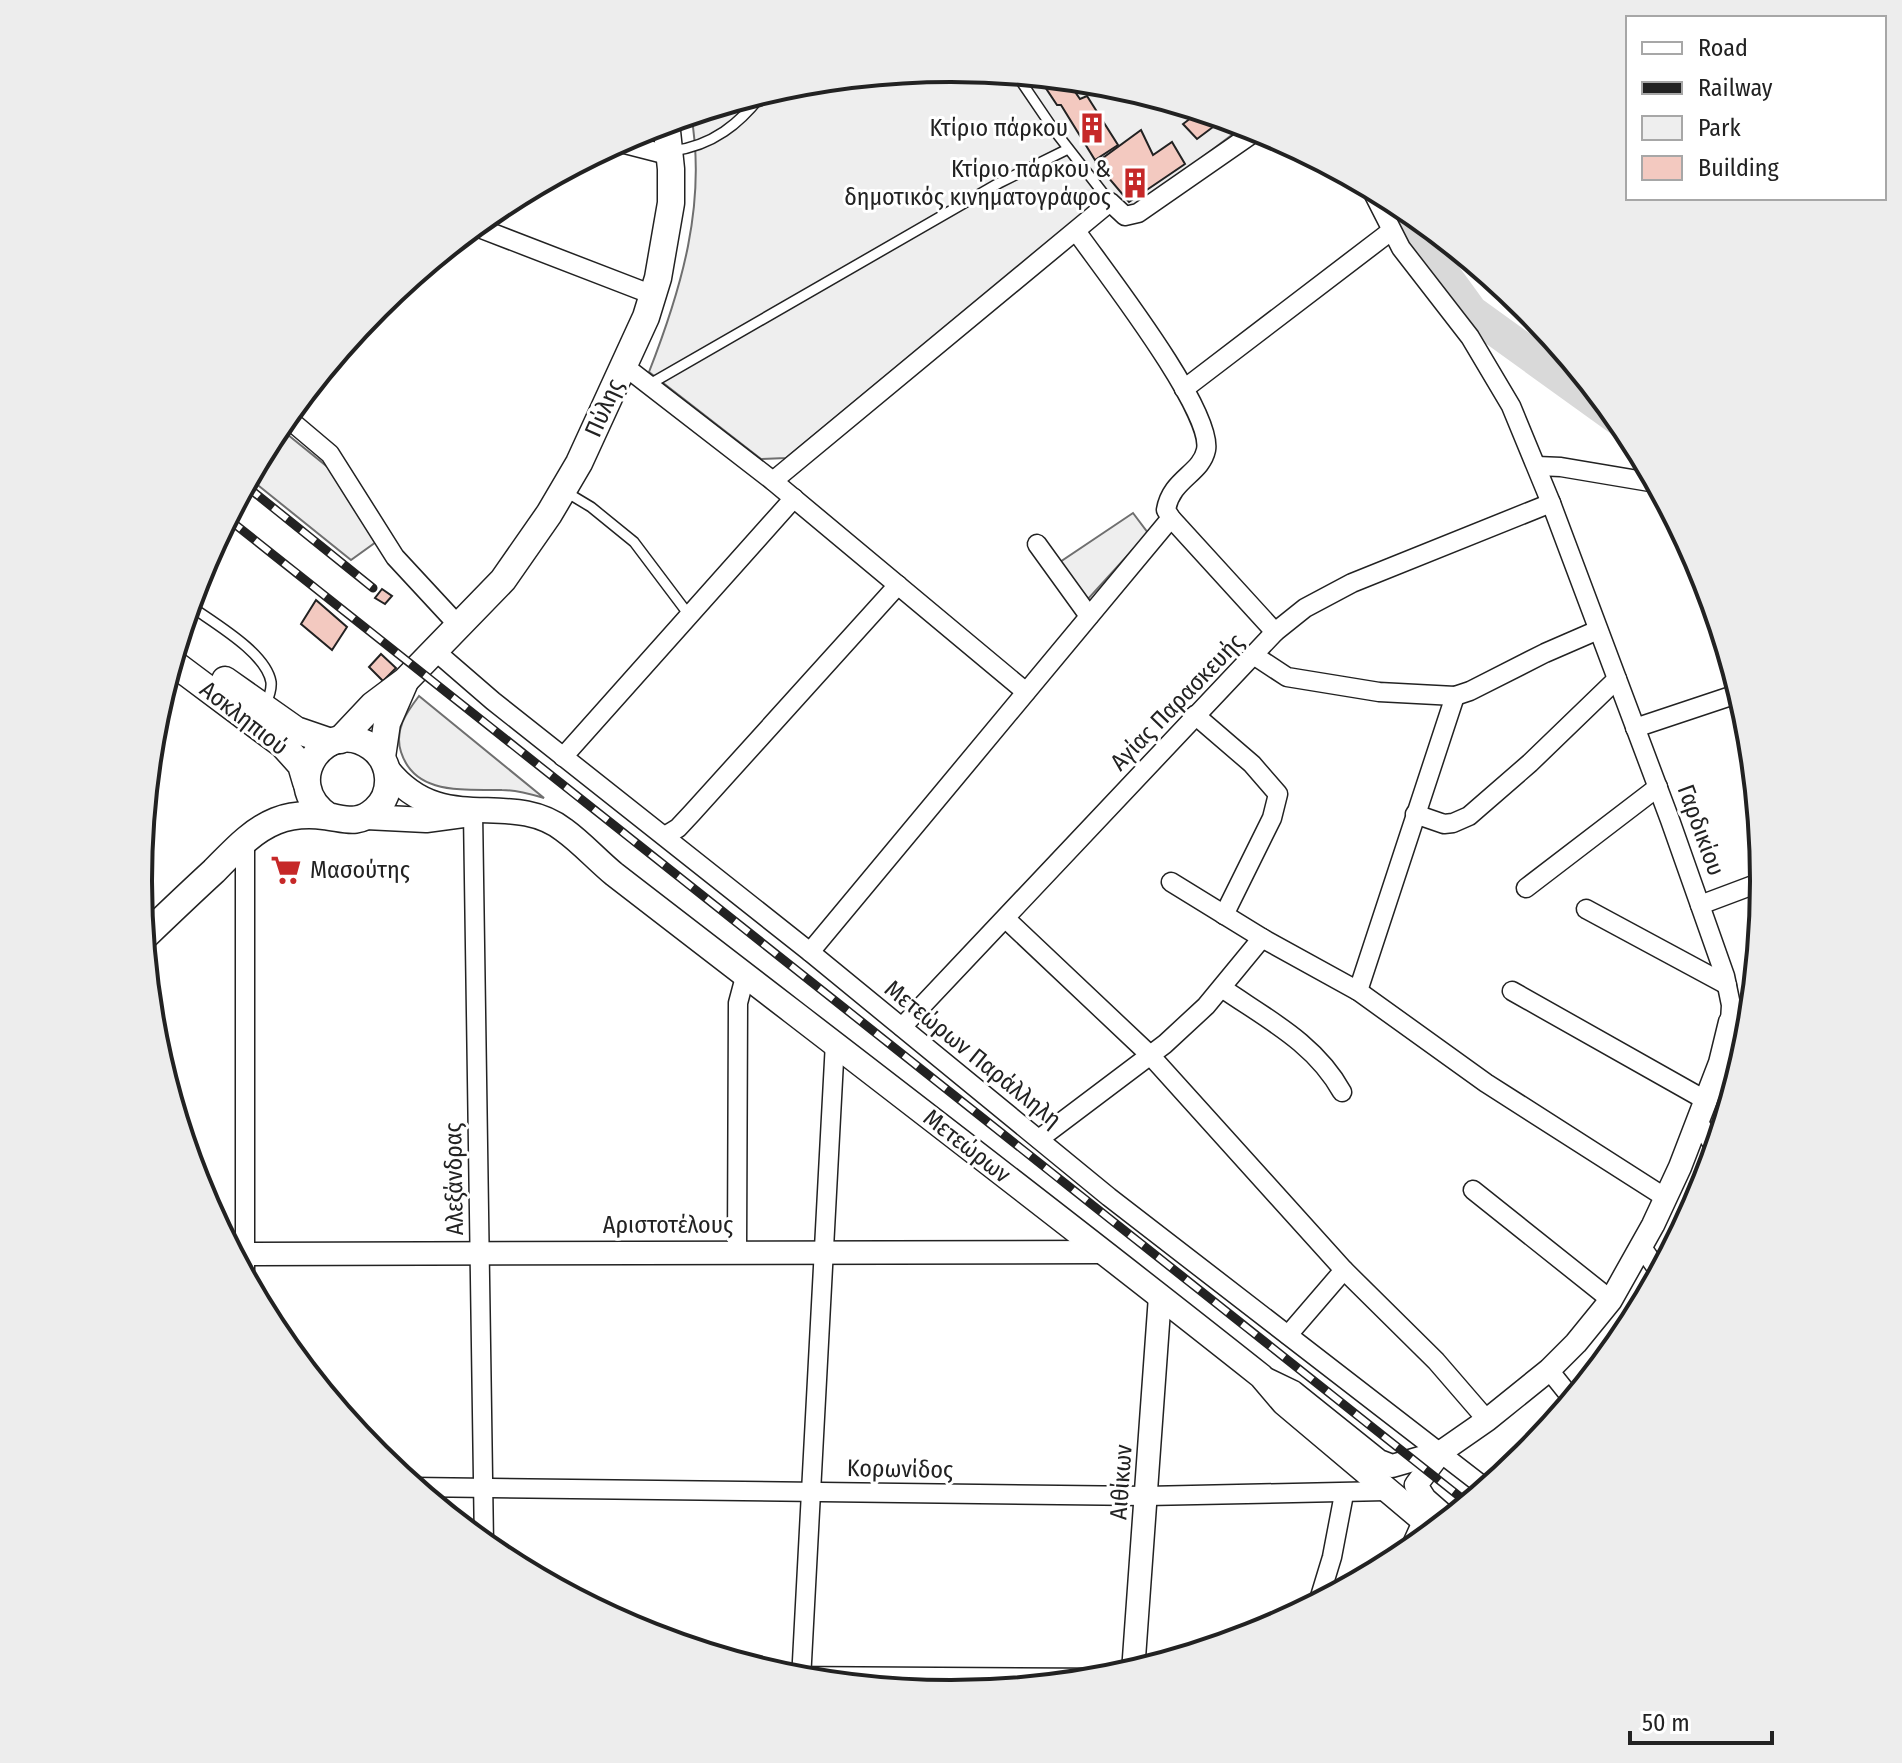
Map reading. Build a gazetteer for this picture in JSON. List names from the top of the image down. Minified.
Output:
{"streets":{"main road":["Πύλης","Ασκληπιού","Μετεώρων"],"street":["Αγίας Παρασκευής","Γαρδικίου","Μετεώρων Παράλληλη","Αλεξάνδρας","Αριστοτέλους","Κορωνίδος","Αιθίκων"]},"crossings":[["Πύλης","Μετεώρων Παράλληλη"],["Αγίας Παρασκευής","Γαρδικίου"],["Αγίας Παρασκευής","Μετεώρων Παράλληλη"],["Ασκληπιού","Μετεώρων"],["Γαρδικίου","Μετεώρων Παράλληλη"],["Μετεώρων","Αλεξάνδρας"],["Μετεώρων","Αριστοτέλους"],["Μετεώρων","Κορωνίδος"],["Μετεώρων","Αιθίκων"],["Αλεξάνδρας","Αριστοτέλους"],["Αλεξάνδρας","Κορωνίδος"],["Κορωνίδος","Αιθίκων"]],"places":{"building":["Κτίριο πάρκου","Κτίριο πάρκου & δημοτικός κινηματογράφος"],"supermarket":["Μασούτης"]},"legend":["Road","Railway","Park","Building"],"scale_bar":"50 m"}
